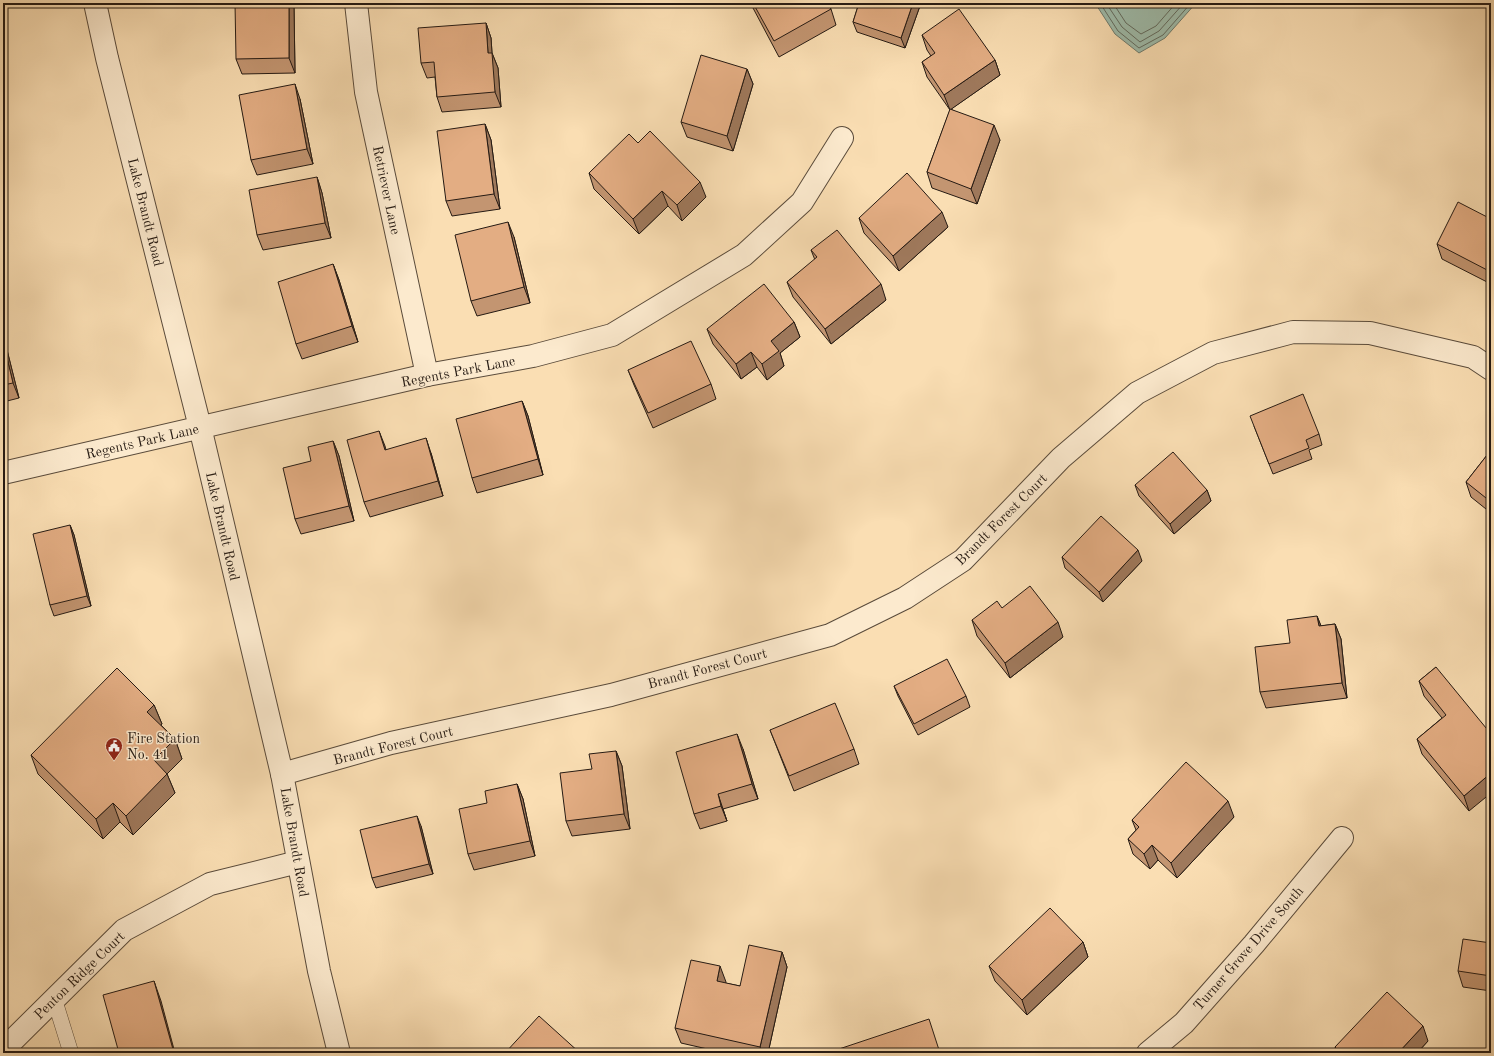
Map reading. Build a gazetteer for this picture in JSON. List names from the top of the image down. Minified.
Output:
{"streets":{"street":["Retriever Lane","Lake Brandt Road","Regents Park Lane","Brandt Forest Court","Turner Grove Drive South","Penton Ridge Court"]},"crossings":[["Retriever Lane","Regents Park Lane"],["Lake Brandt Road","Regents Park Lane"],["Lake Brandt Road","Brandt Forest Court"],["Lake Brandt Road","Penton Ridge Court"]],"places":{"public building":["Fire Station No. 41"]}}
